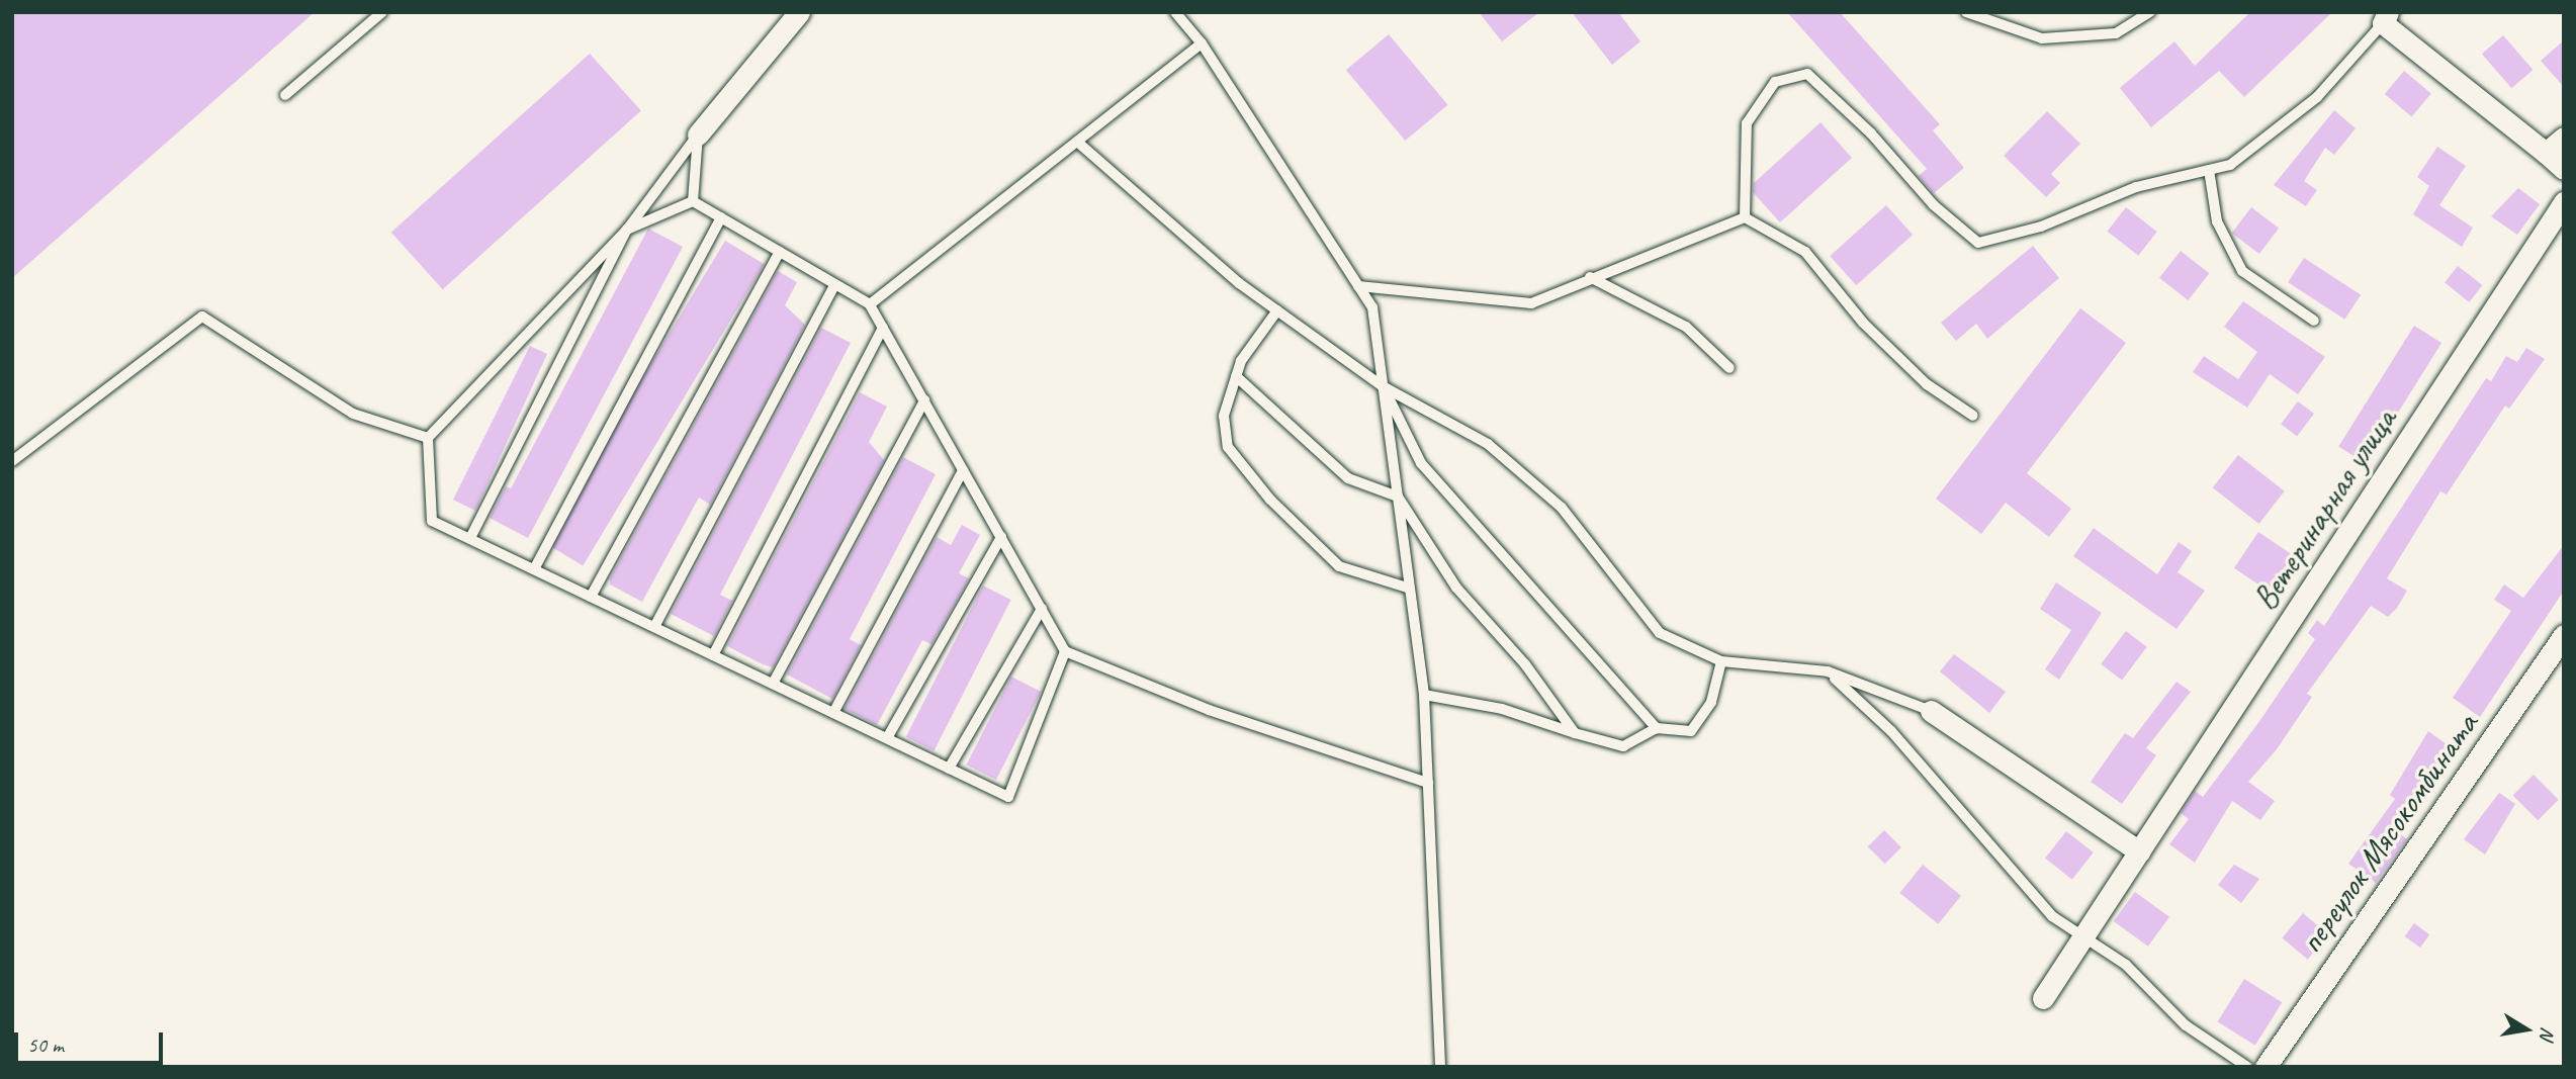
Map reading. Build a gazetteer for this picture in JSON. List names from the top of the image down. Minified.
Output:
{"streets":{"street":["Ветеринарная улица","переулок Мясокомбината"]},"scale_bar":"50 m","north":"right"}
